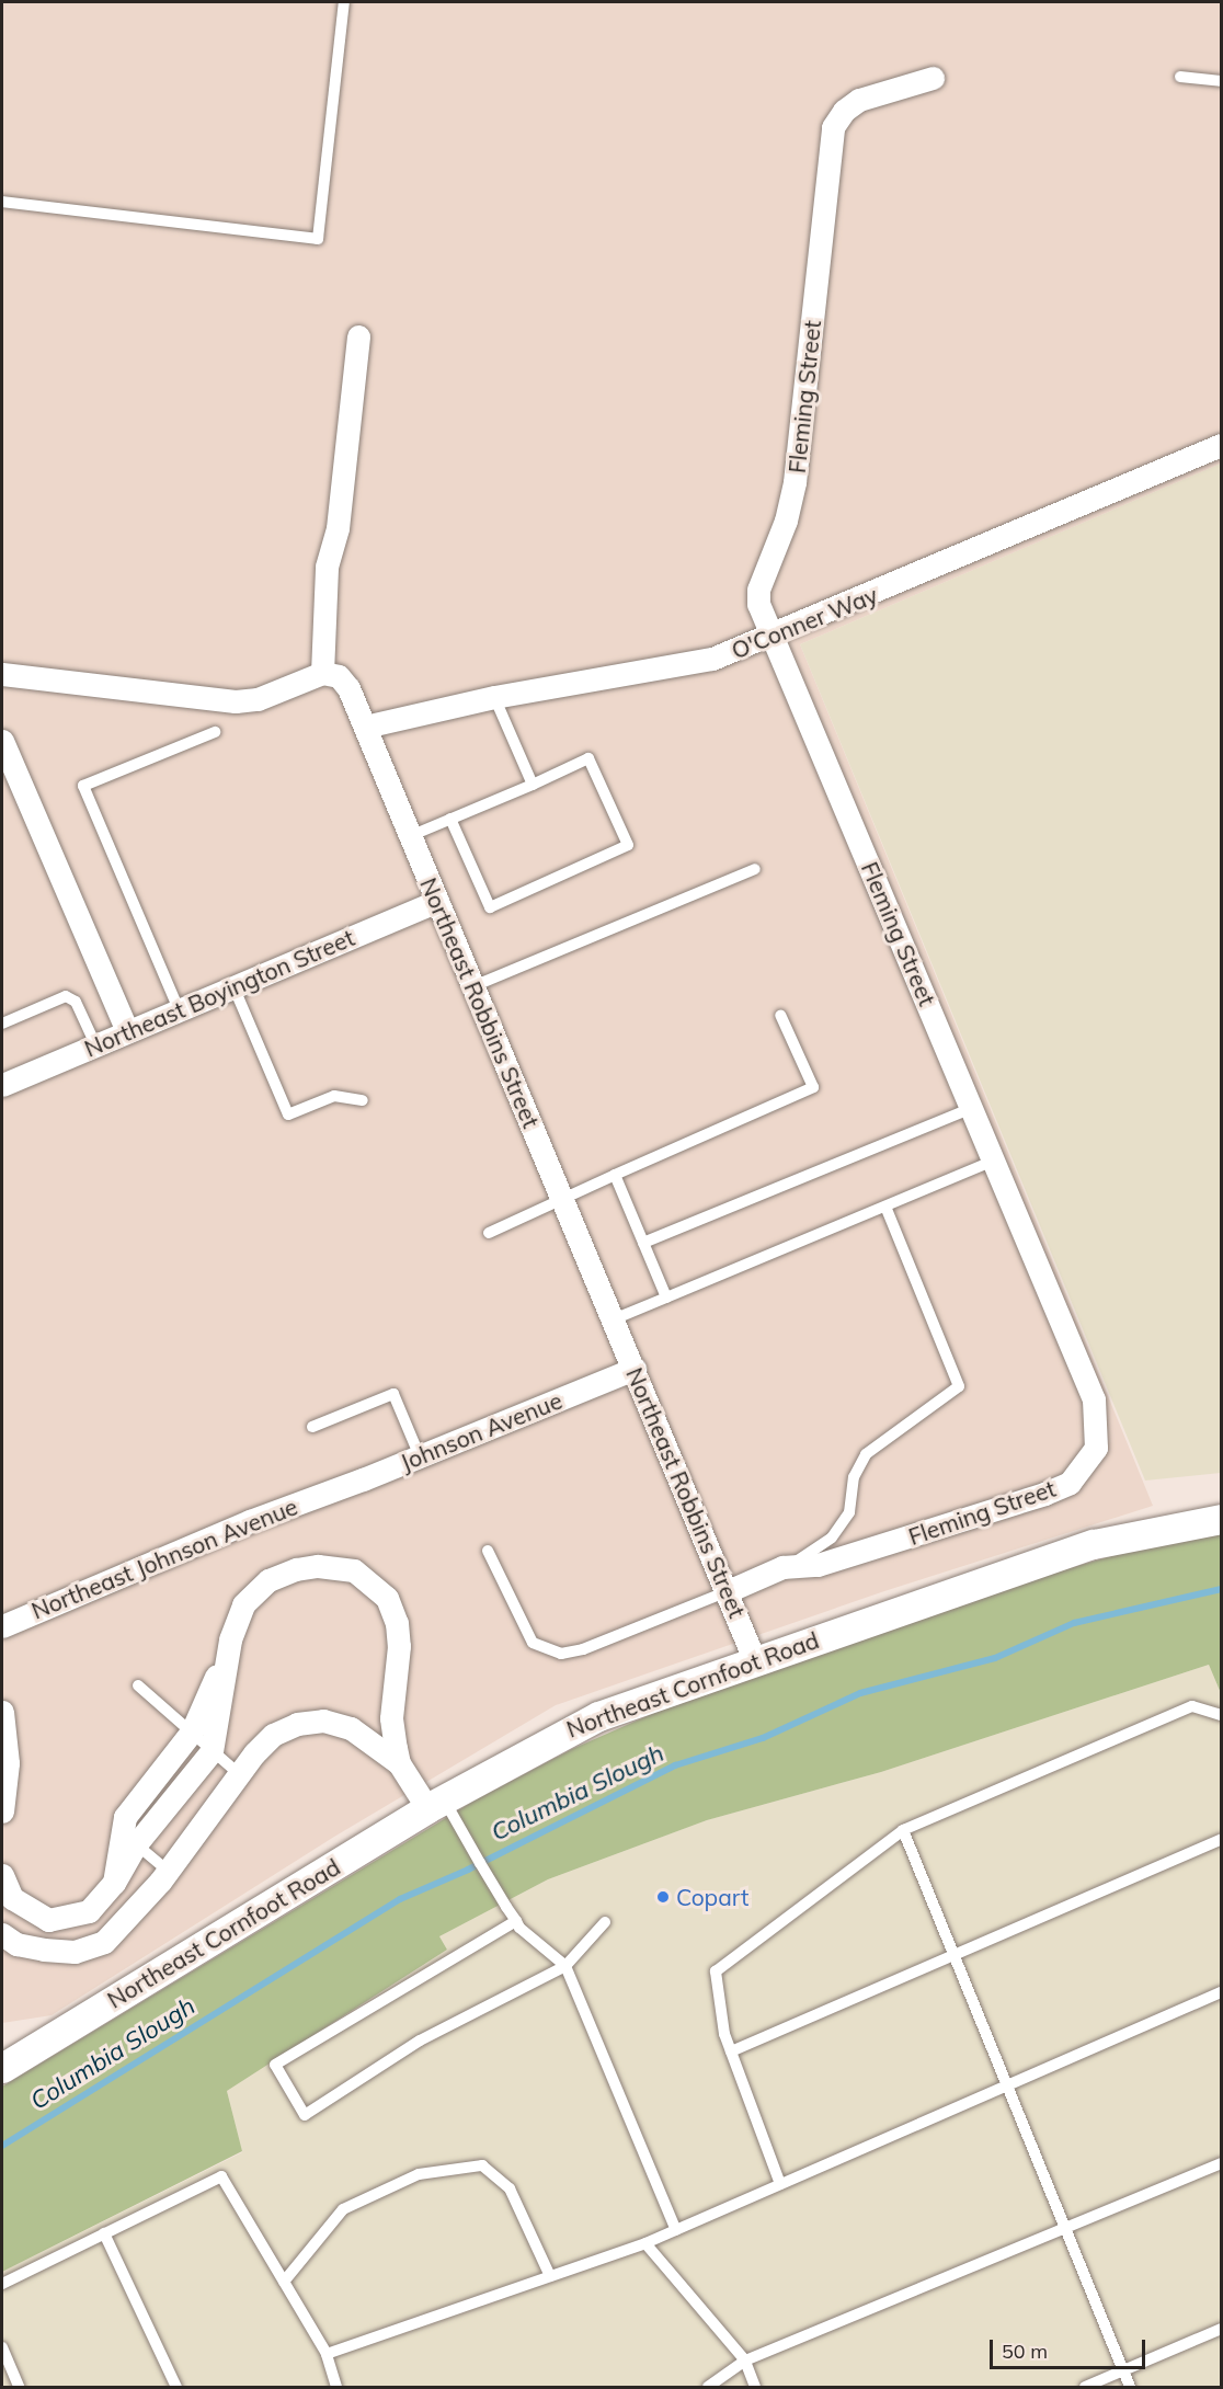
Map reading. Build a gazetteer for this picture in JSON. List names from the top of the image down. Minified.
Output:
{"streets":{"street":["Fleming Street","O'Conner Way","Northeast Boyington Street","Northeast Robbins Street","Johnson Avenue","Northeast Johnson Avenue","Northeast Cornfoot Road"]},"crossings":[["Fleming Street","O'Conner Way"],["Fleming Street","Northeast Robbins Street"],["O'Conner Way","Northeast Robbins Street"],["Northeast Boyington Street","Northeast Robbins Street"],["Northeast Robbins Street","Johnson Avenue"],["Northeast Robbins Street","Northeast Cornfoot Road"],["Johnson Avenue","Northeast Johnson Avenue"]],"water":["Columbia Slough"],"places":["Copart"],"scale_bar":"50 m"}
